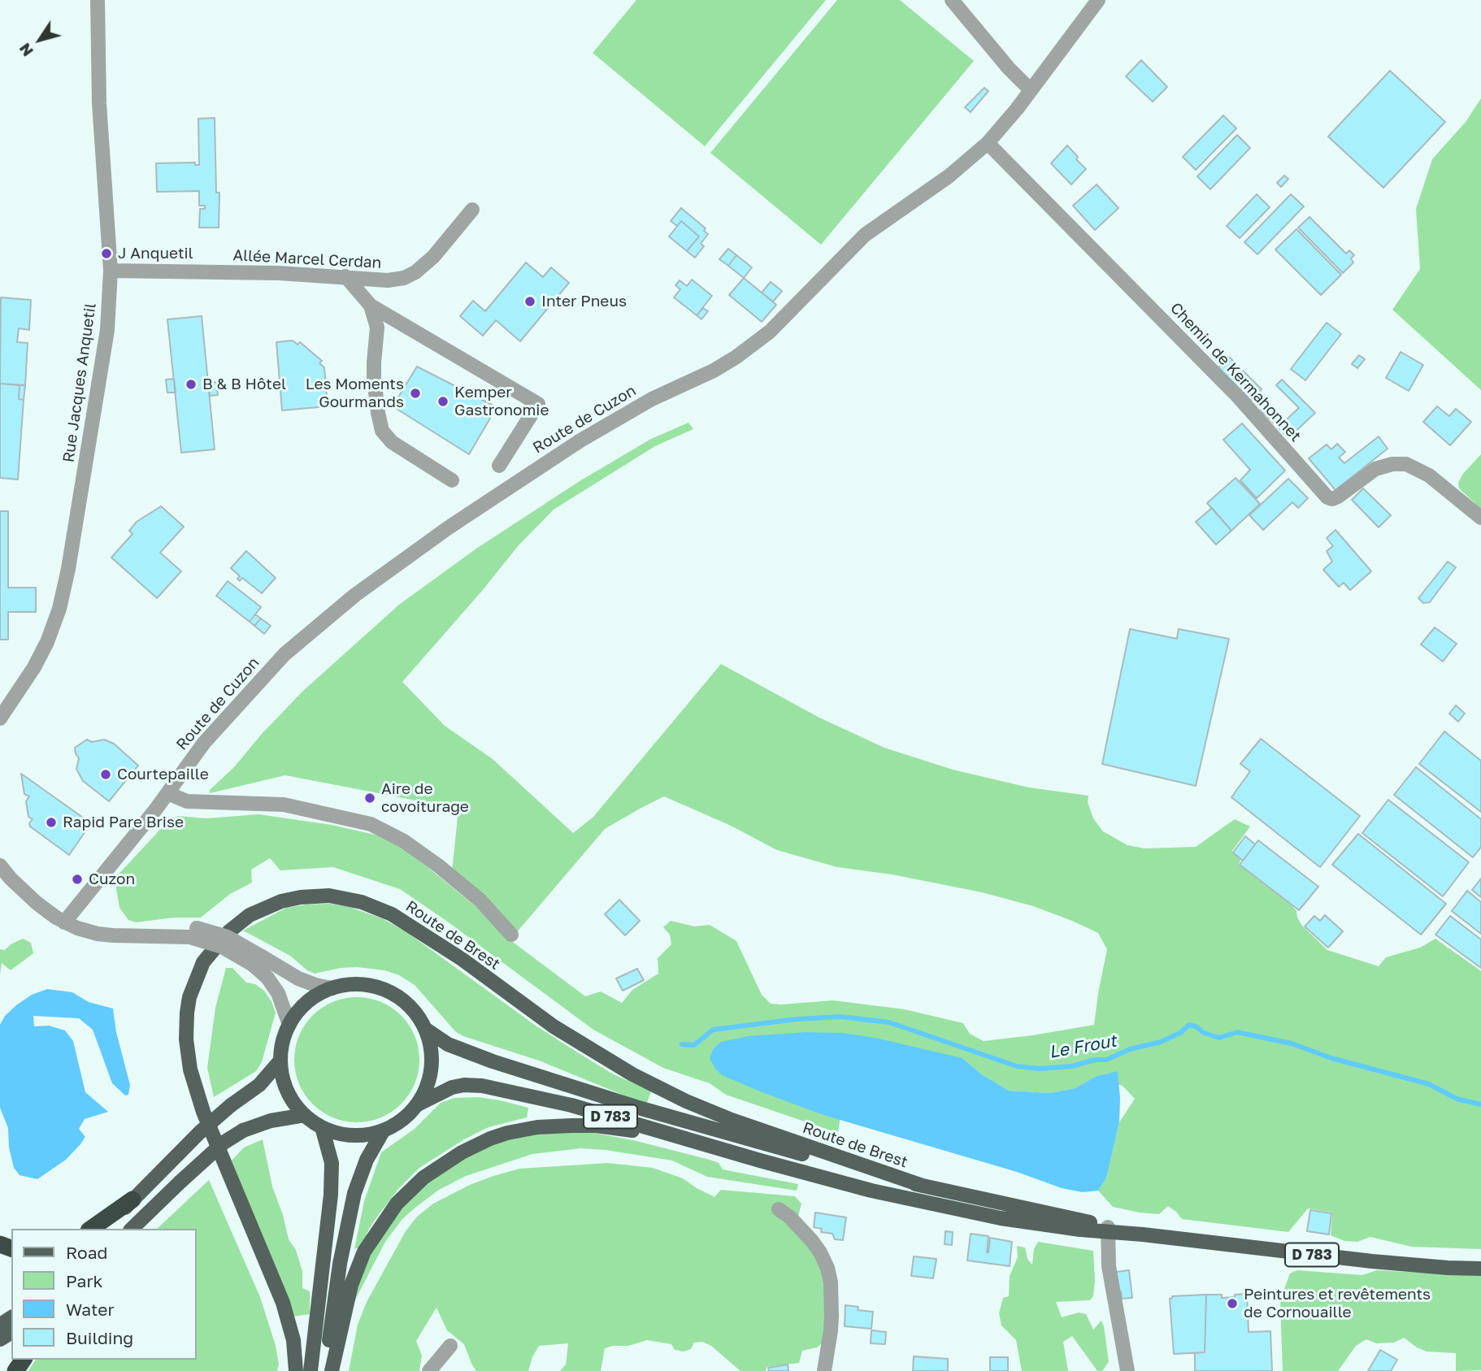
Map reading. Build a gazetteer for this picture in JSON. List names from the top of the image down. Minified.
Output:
{"streets":{"main road":["Route de Brest","D 783"],"street":["Allée Marcel Cerdan","Chemin de Kermahonnet","Rue Jacques Anquetil","Route de Cuzon"]},"crossings":[["Allée Marcel Cerdan","Rue Jacques Anquetil"],["Chemin de Kermahonnet","Route de Cuzon"]],"water":["Le Frout"],"places":["J Anquetil","Inter Pneus","B & B Hôtel","Les Moments Gourmands","Kemper Gastronomie","Courtepaille","Aire de covoiturage","Rapid Pare Brise","Cuzon","Peintures et revêtements de Cornouaille"],"legend":["Road","Park","Water","Building"],"north":"bottom left"}
